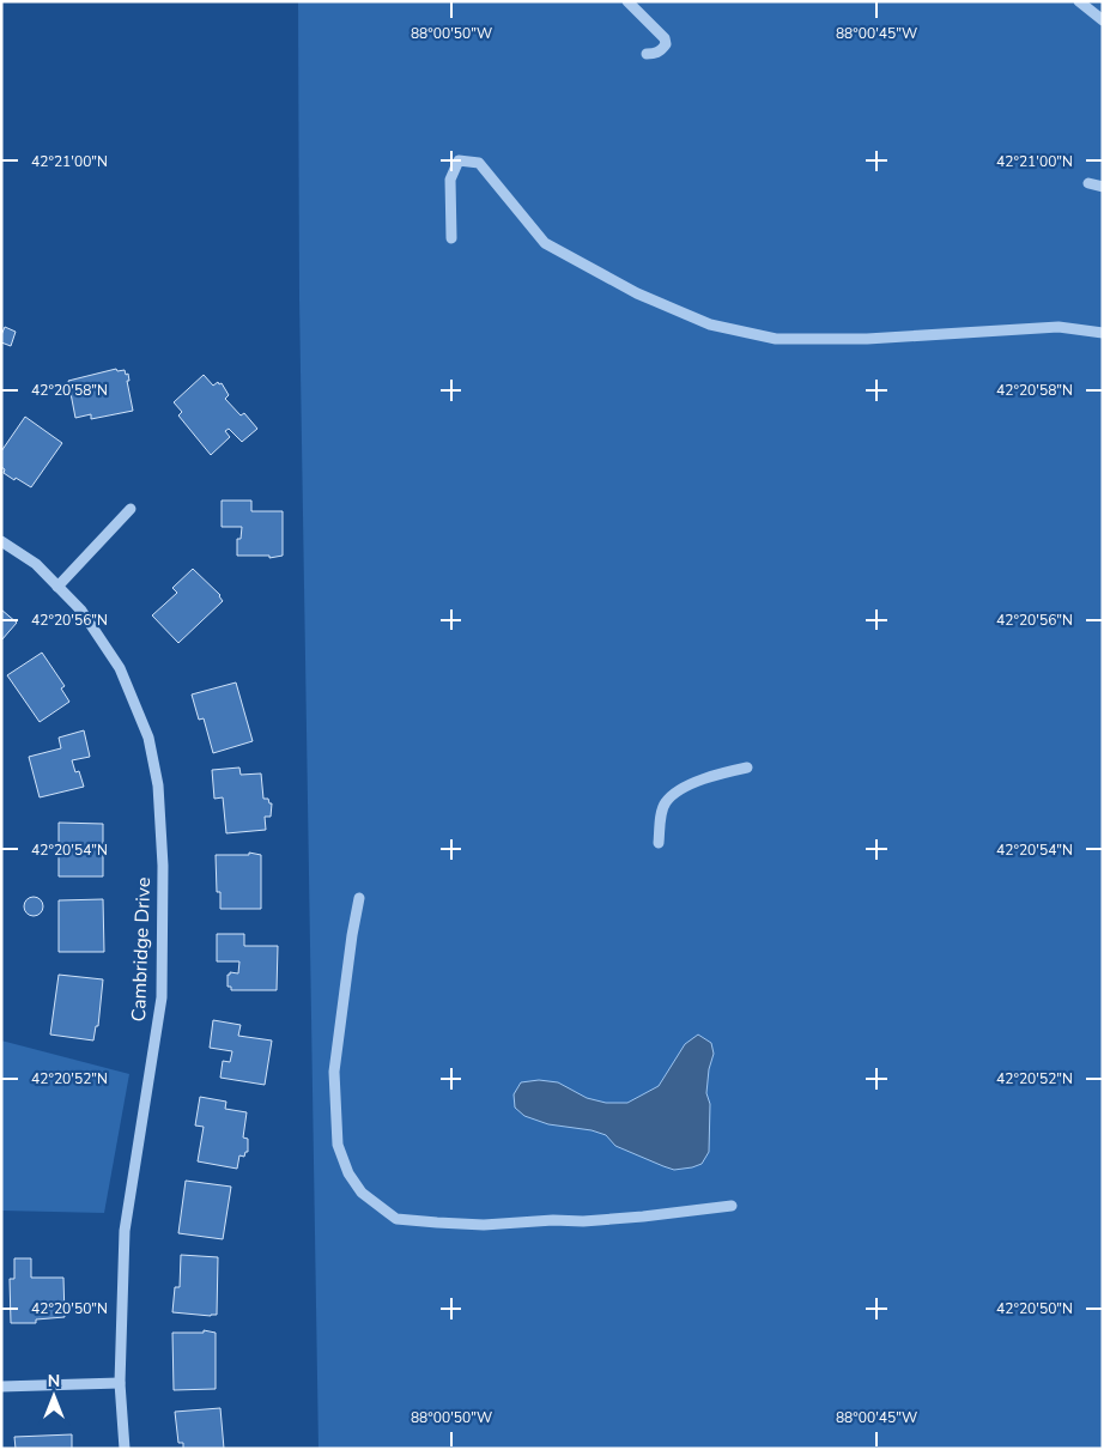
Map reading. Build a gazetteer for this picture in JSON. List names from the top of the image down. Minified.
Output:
{"streets":{"street":["Cambridge Drive"]},"north":"top","coordinates":["88°00'50\"W","88°00'45\"W","42°21'00\"N","42°20'58\"N","42°20'56\"N","42°20'54\"N","42°20'52\"N","42°20'50\"N"]}
